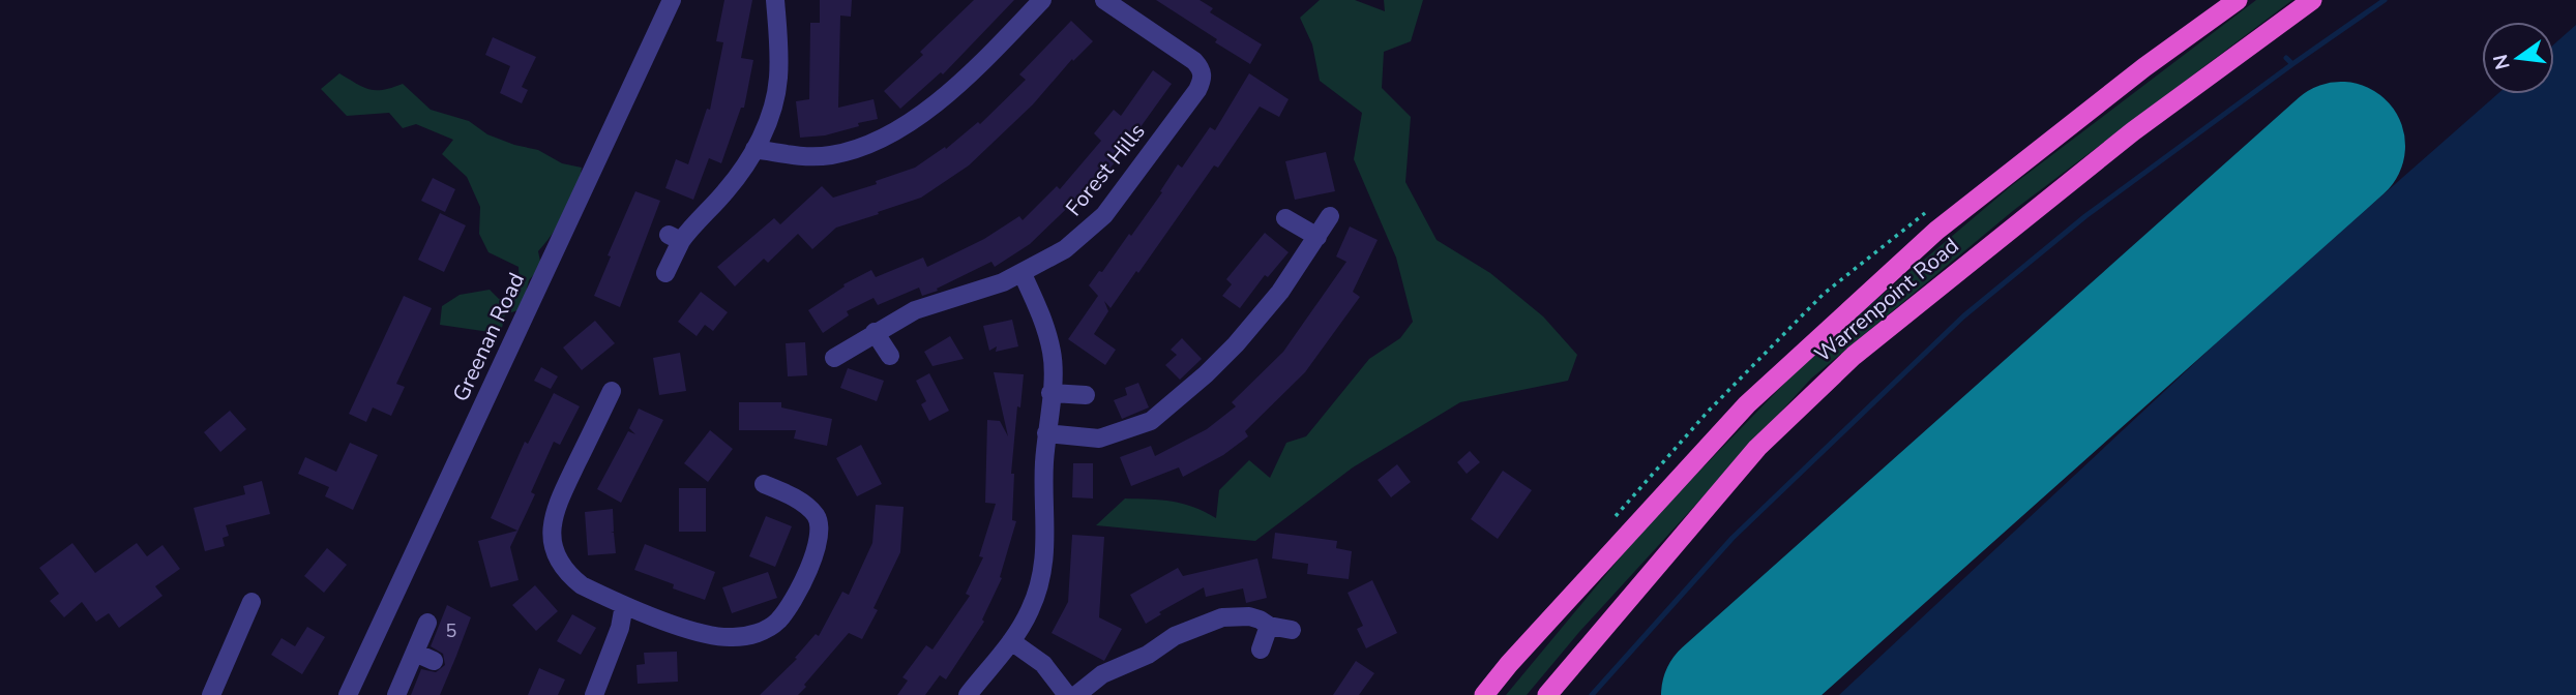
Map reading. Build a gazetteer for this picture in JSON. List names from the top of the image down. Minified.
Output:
{"streets":{"highway":["Warrenpoint Road"],"street":["Forest Hills","Greenan Road"]},"house_numbers":["5"],"north":"left"}
